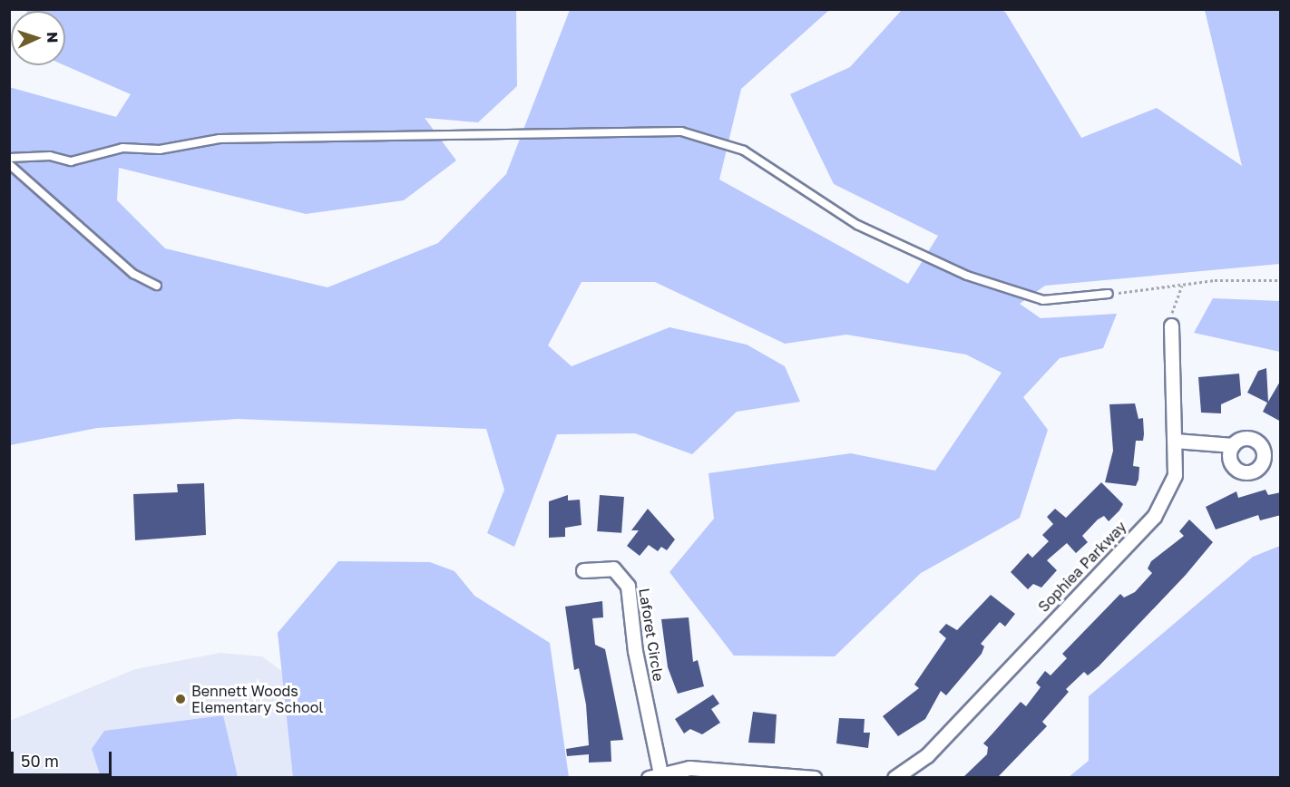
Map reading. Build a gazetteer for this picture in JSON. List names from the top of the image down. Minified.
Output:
{"streets":{"street":["Sophiea Parkway","Laforet Circle"]},"places":["Bennett Woods Elementary School"],"scale_bar":"50 m","north":"right"}
